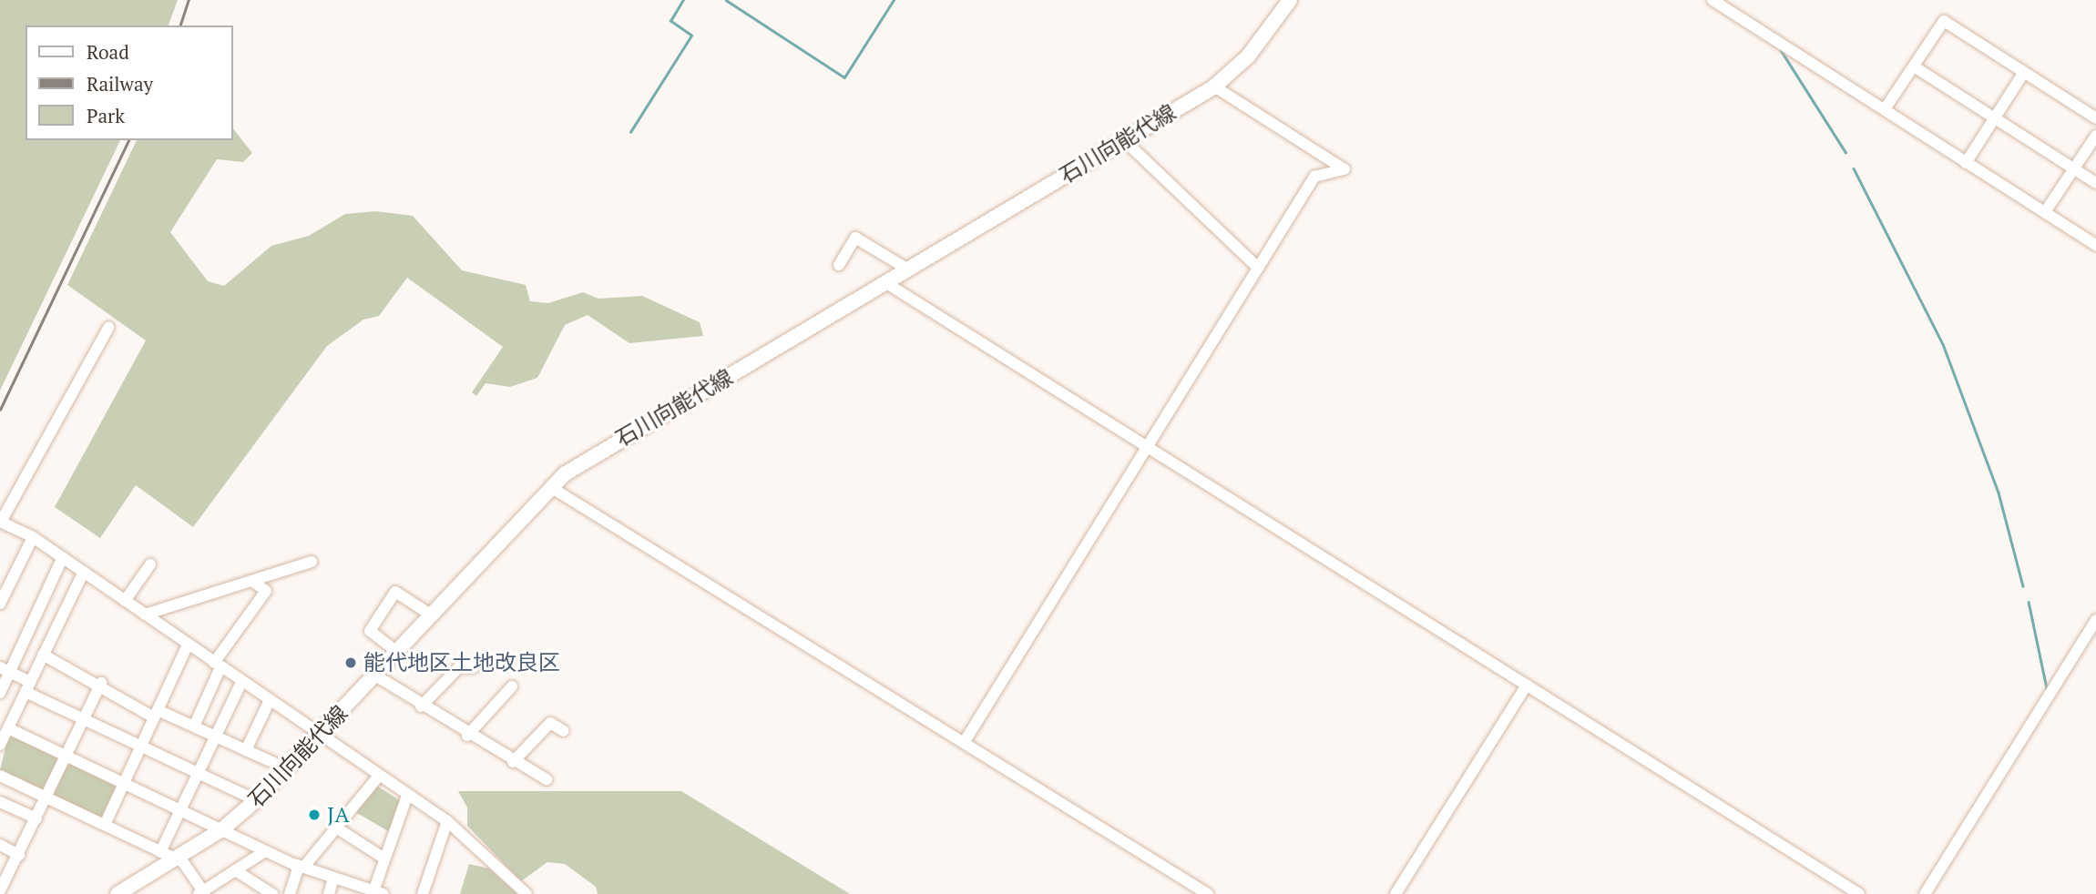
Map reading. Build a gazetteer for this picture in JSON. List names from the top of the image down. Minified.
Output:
{"streets":{"main road":["石川向能代線"]},"places":["能代地区土地改良区","JA"],"legend":["Road","Railway","Park"]}
